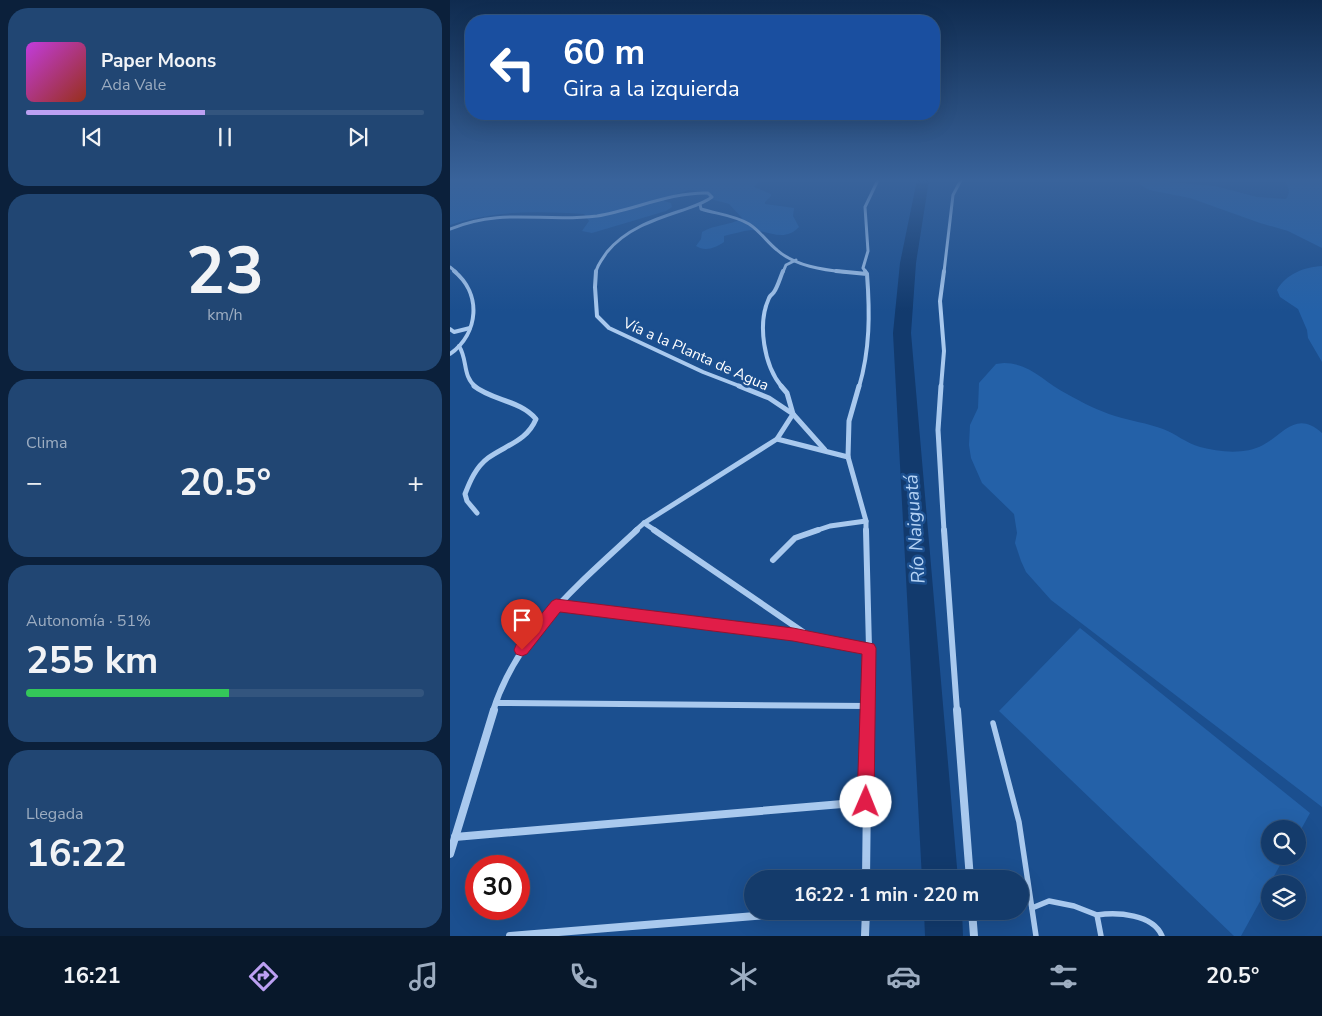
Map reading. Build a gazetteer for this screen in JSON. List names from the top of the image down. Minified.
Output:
{"streets":{"street":["Vía a la Planta de Agua"]},"water":["Río Naiguatá"],"page":{"turn":["60 m","Gira a la izquierda"],"song":["Paper Moons","Ada Vale"],"tile":[["23","km/h"],"Clima",["Autonomía · 51%","255 km"],["Llegada","16:22"]],"heat":["−","20.5°","+"],"limit":"30","trip":"16:22 · 1 min · 220 m","tabs":["16:21","20.5°"]}}
